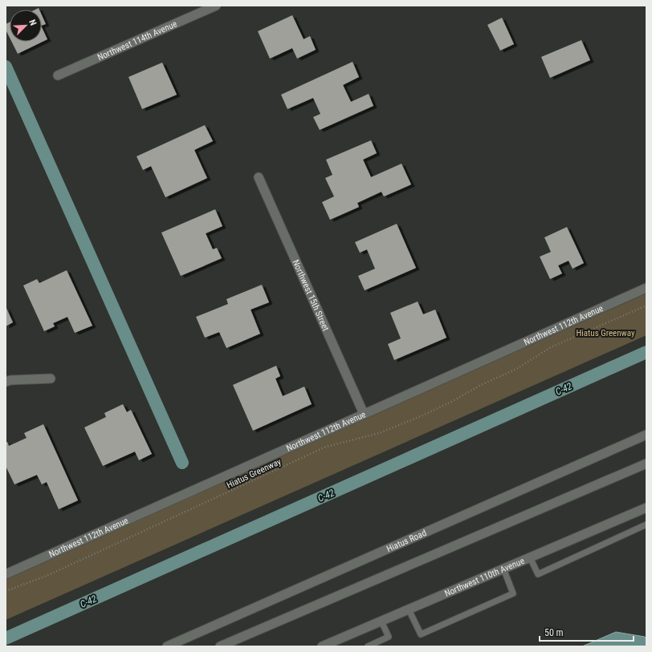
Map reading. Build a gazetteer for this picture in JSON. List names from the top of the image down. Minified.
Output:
{"streets":{"street":["Northwest 114th Avenue","Northwest 15th Street","Northwest 112th Avenue","Hiatus Road","Northwest 110th Avenue"],"path":["Hiatus Greenway"]},"crossings":[["Northwest 15th Street","Northwest 112th Avenue"]],"water":["C-42"],"parks":["Hiatus Greenway"],"scale_bar":"50 m","north":"top right"}
